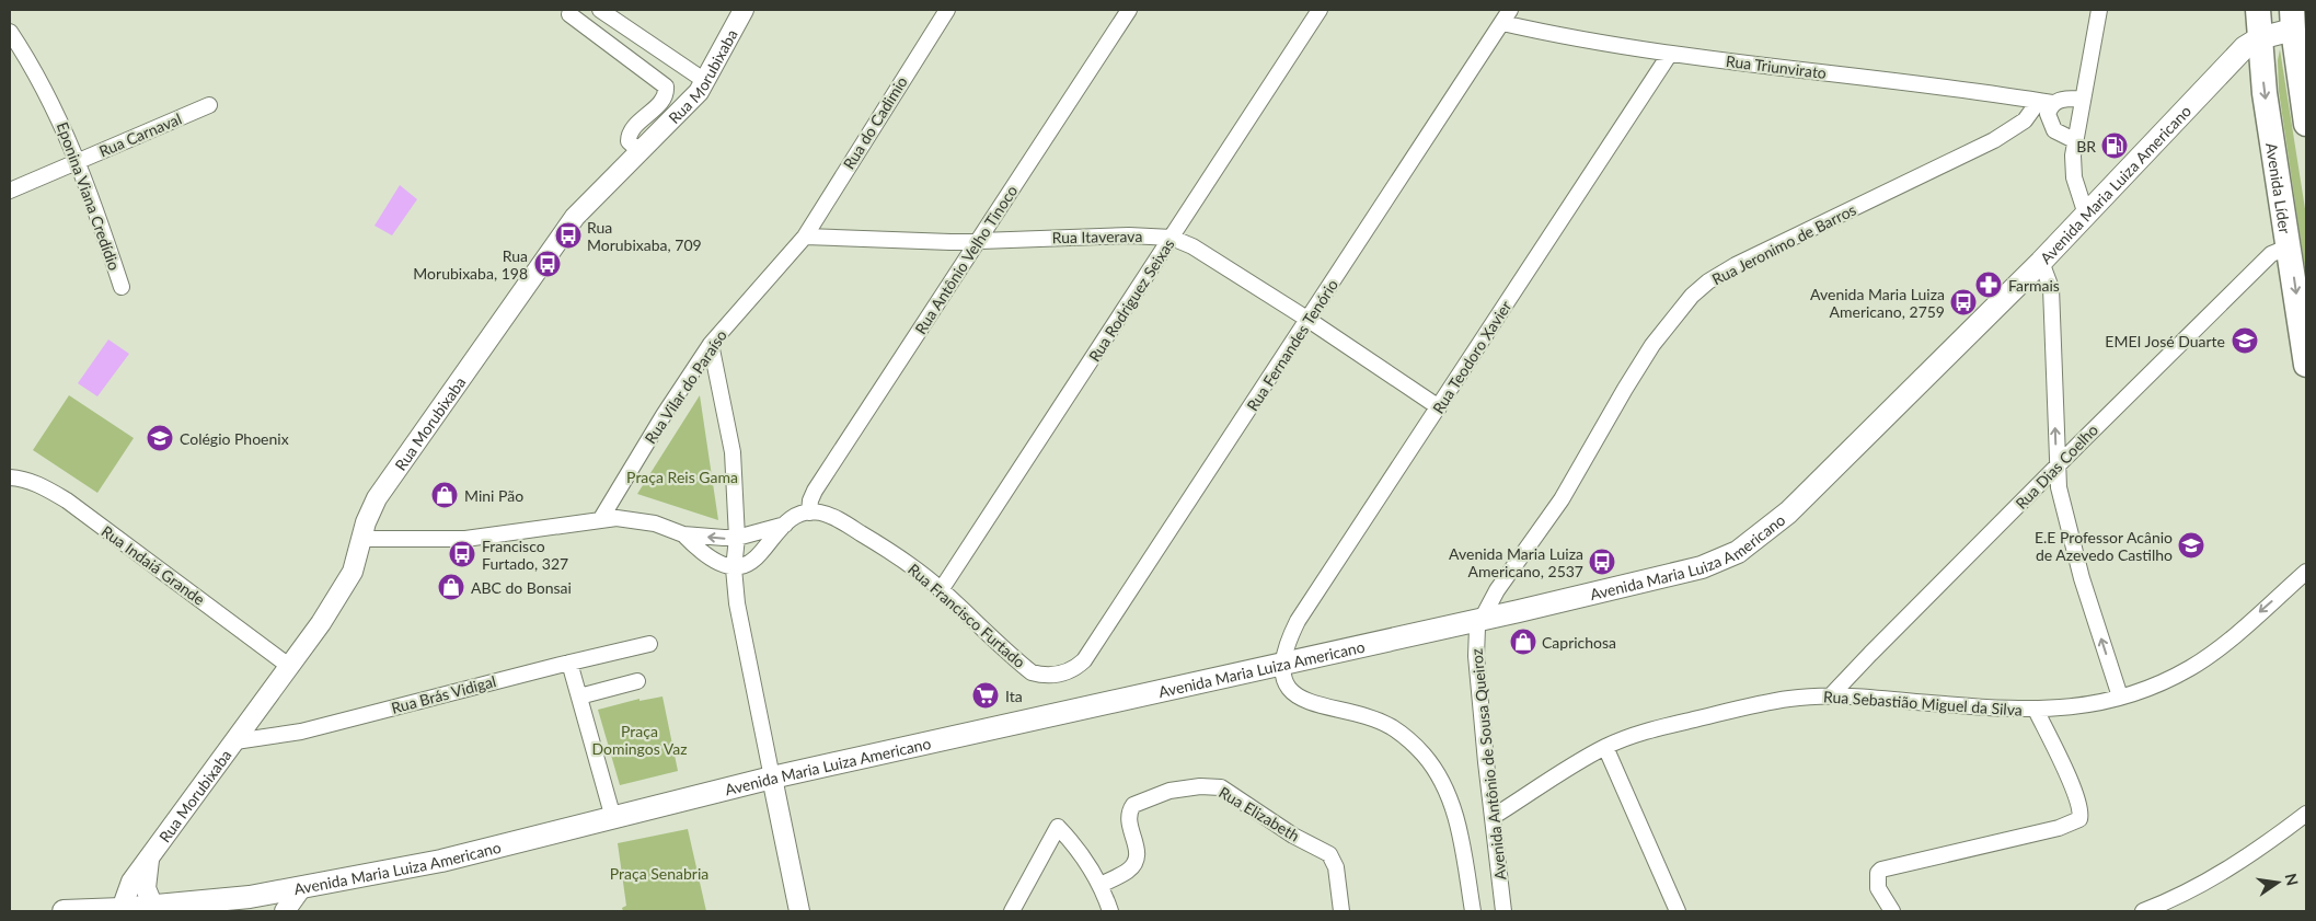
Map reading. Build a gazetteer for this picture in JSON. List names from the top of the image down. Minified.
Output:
{"streets":{"main road":["Avenida Maria Luiza Americano","Avenida Líder"],"street":["Rua Triunvirato","Rua Morubixaba","Rua do Cadimio","Rua Carnaval","Eponina Viana Credídio","Rua Itaverava","Rua Jeronimo de Barros","Rua Antônio Velho Tinoco","Rua Rodriguez Seixas","Rua Fernandes Tenório","Rua Teodoro Xavier","Rua Vilar do Paraíso","Rua Dias Coelho","Rua Indaiá Grande","Rua Francisco Furtado","Rua Brás Vidigal","Rua Sebastião Miguel da Silva","Avenida Antônio de Sousa Queiroz","Rua Elizabeth"]},"crossings":[["Rua Triunvirato","Rua Jeronimo de Barros"],["Rua Triunvirato","Rua Fernandes Tenório"],["Rua Triunvirato","Rua Teodoro Xavier"],["Rua Morubixaba","Avenida Maria Luiza Americano"],["Rua Morubixaba","Rua Indaiá Grande"],["Rua Morubixaba","Rua Brás Vidigal"],["Rua do Cadimio","Rua Itaverava"],["Rua do Cadimio","Rua Vilar do Paraíso"],["Rua Carnaval","Eponina Viana Credídio"],["Avenida Maria Luiza Americano","Avenida Líder"],["Avenida Maria Luiza Americano","Rua Jeronimo de Barros"],["Avenida Maria Luiza Americano","Rua Teodoro Xavier"],["Avenida Maria Luiza Americano","Avenida Antônio de Sousa Queiroz"],["Avenida Líder","Rua Dias Coelho"],["Rua Itaverava","Rua Antônio Velho Tinoco"],["Rua Itaverava","Rua Rodriguez Seixas"],["Rua Itaverava","Rua Fernandes Tenório"],["Rua Itaverava","Rua Teodoro Xavier"],["Rua Itaverava","Rua Vilar do Paraíso"],["Rua Jeronimo de Barros","Avenida Antônio de Sousa Queiroz"],["Rua Antônio Velho Tinoco","Rua Francisco Furtado"],["Rua Rodriguez Seixas","Rua Francisco Furtado"],["Rua Fernandes Tenório","Rua Francisco Furtado"],["Rua Dias Coelho","Rua Sebastião Miguel da Silva"],["Rua Sebastião Miguel da Silva","Avenida Antônio de Sousa Queiroz"]],"one_way":["Avenida Líder"],"parks":["Praça Reis Gama","Praça Domingos Vaz","Praça Senabria"],"places":{"fuel station":["BR"],"bus stop":["Rua Morubixaba, 709","Rua Morubixaba, 198","Avenida Maria Luiza Americano, 2759","Francisco Furtado, 327","Avenida Maria Luiza Americano, 2537"],"pharmacy":["Farmais"],"school or university":["EMEI José Duarte","Colégio Phoenix","E.E Professor Acânio de Azevedo Castilho"],"shop":["Mini Pão","ABC do Bonsai","Caprichosa"],"supermarket":["Ita"]},"north":"right"}
